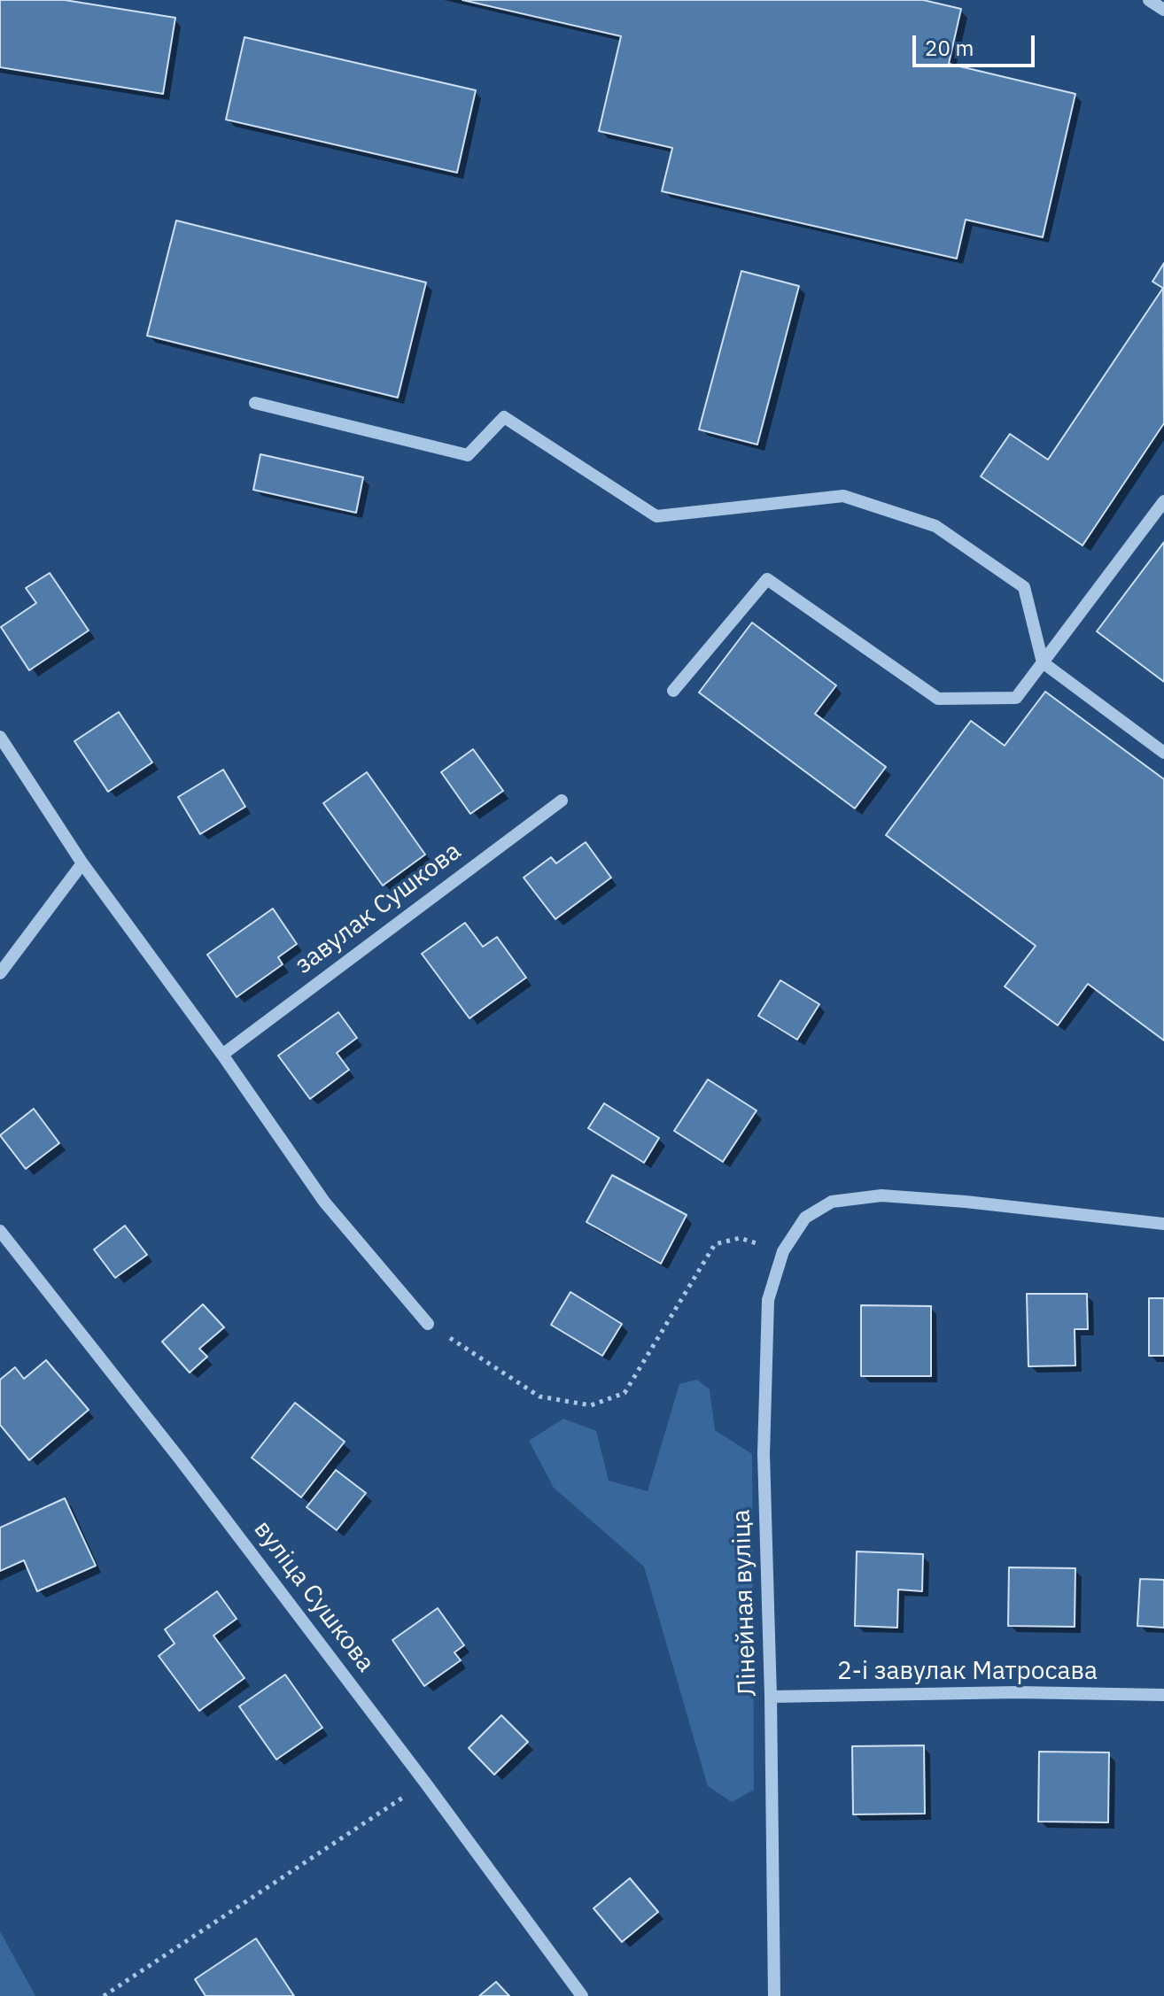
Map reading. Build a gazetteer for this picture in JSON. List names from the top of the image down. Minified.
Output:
{"streets":{"street":["завулак Сушкова","вуліца Сушкова","Лінейная вуліца","2-і завулак Матросава"]},"crossings":[["Лінейная вуліца","2-і завулак Матросава"]],"scale_bar":"20 m"}
